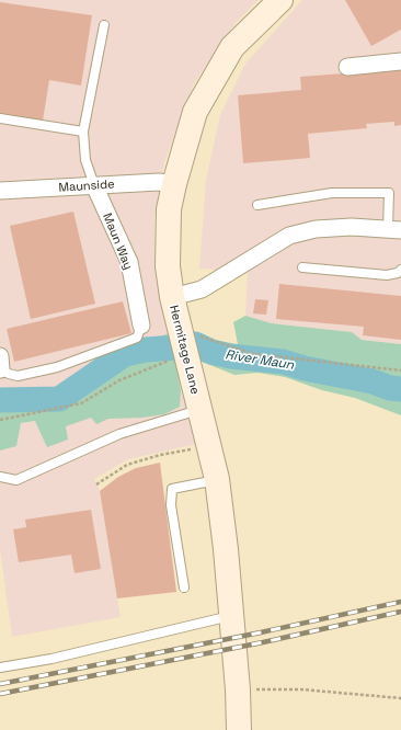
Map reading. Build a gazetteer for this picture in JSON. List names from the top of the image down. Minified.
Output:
{"streets":{"street":["Maunside","Maun Way","Hermitage Lane"]},"crossings":[["Maunside","Maun Way"],["Maunside","Hermitage Lane"]],"water":["River Maun"]}
